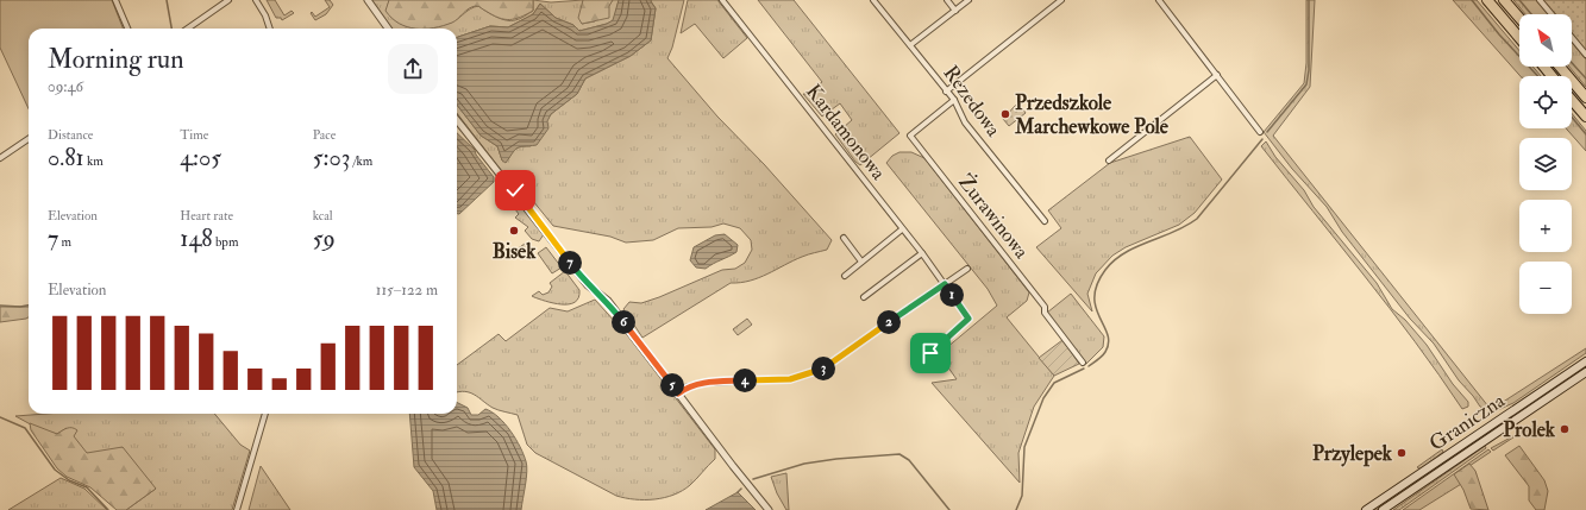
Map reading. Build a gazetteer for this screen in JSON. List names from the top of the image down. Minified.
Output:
{"streets":{"main road":["Graniczna"],"street":["Rezedowa","Kardamonowa","Żurawinowa"]},"crossings":[["Rezedowa","Żurawinowa"]],"places":["Przedszkole Marchewkowe Pole","Bisek","Prolek","Przylepek"],"north":"top left","page":{"map_buttons":["+","−"],"heading":["Morning run","09:46"],"stats":[["Distance","0.81 km"],["Time","4:05"],["Pace","5:03 /km"],["Elevation","7 m"],["Heart rate","148 bpm"],["kcal","59"]],"pins":["7","1","2","6","3","4","5"],"chart":["Elevation","115–122 m"]}}
